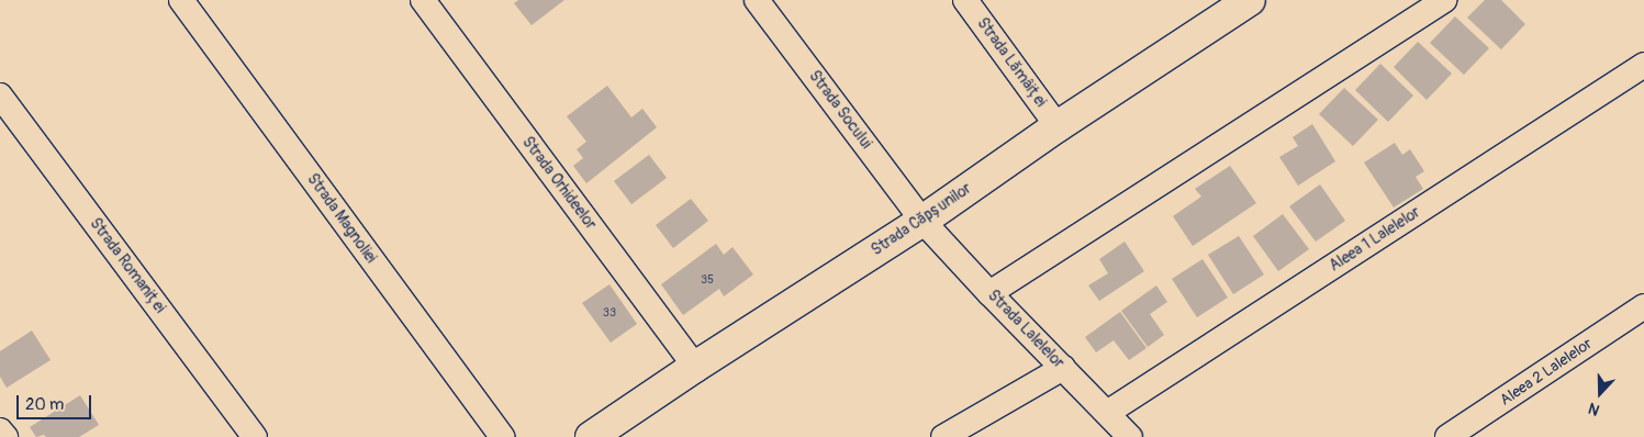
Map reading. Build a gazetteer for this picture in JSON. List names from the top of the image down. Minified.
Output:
{"streets":{"street":["Strada Lămâiței","Strada Socului","Strada Orhideelor","Strada Magnoliei","Strada Căpșunilor","Aleea 1 Lalelelor","Strada Romaniței","Strada Lalelelor","Aleea 2 Lalelelor"]},"crossings":[["Strada Lămâiței","Strada Căpșunilor"],["Strada Socului","Strada Căpșunilor"],["Strada Socului","Strada Lalelelor"],["Strada Orhideelor","Strada Căpșunilor"],["Strada Căpșunilor","Strada Lalelelor"],["Aleea 1 Lalelelor","Strada Lalelelor"]],"house_numbers":["35","33"],"scale_bar":"20 m","north":"bottom"}
